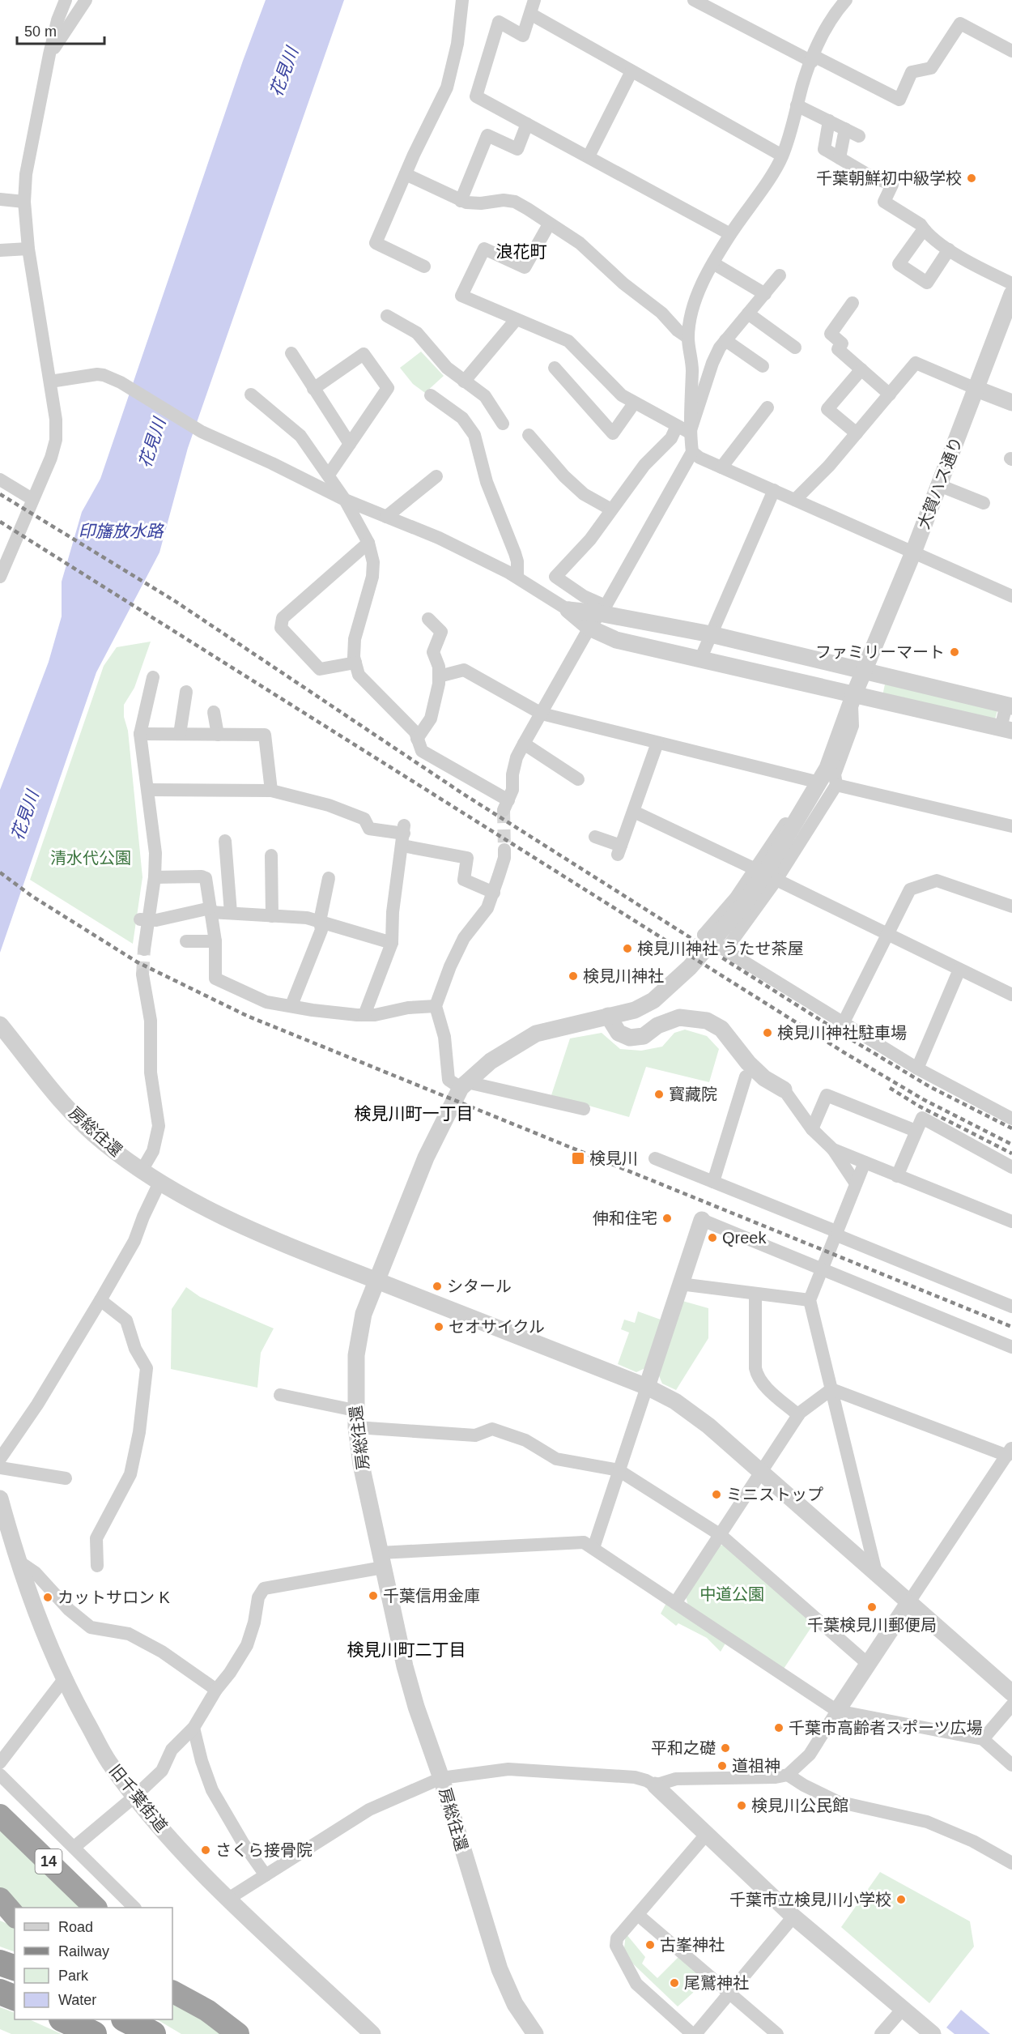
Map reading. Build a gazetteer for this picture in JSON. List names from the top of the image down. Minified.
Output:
{"streets":{"highway":["14"],"street":["大賀ハス通り","房総往還","旧千葉街道"]},"districts":["浪花町","検見川町一丁目","検見川町二丁目"],"water":["花見川","印旛放水路"],"parks":["清水代公園","中道公園"],"places":{"other":["千葉朝鮮初中級学校","ファミリーマート","検見川神社 うたせ茶屋","検見川神社","検見川神社駐車場","寳藏院","伸和住宅","Qreek","シタール","セオサイクル","ミニストップ","千葉信用金庫","カットサロン K","千葉検見川郵便局","千葉市高齢者スポーツ広場","平和之礎","道祖神","検見川公民館","さくら接骨院","千葉市立検見川小学校","古峯神社","尾鷲神社"],"transit":["検見川"]},"legend":["Road","Railway","Park","Water"],"scale_bar":"50 m"}
